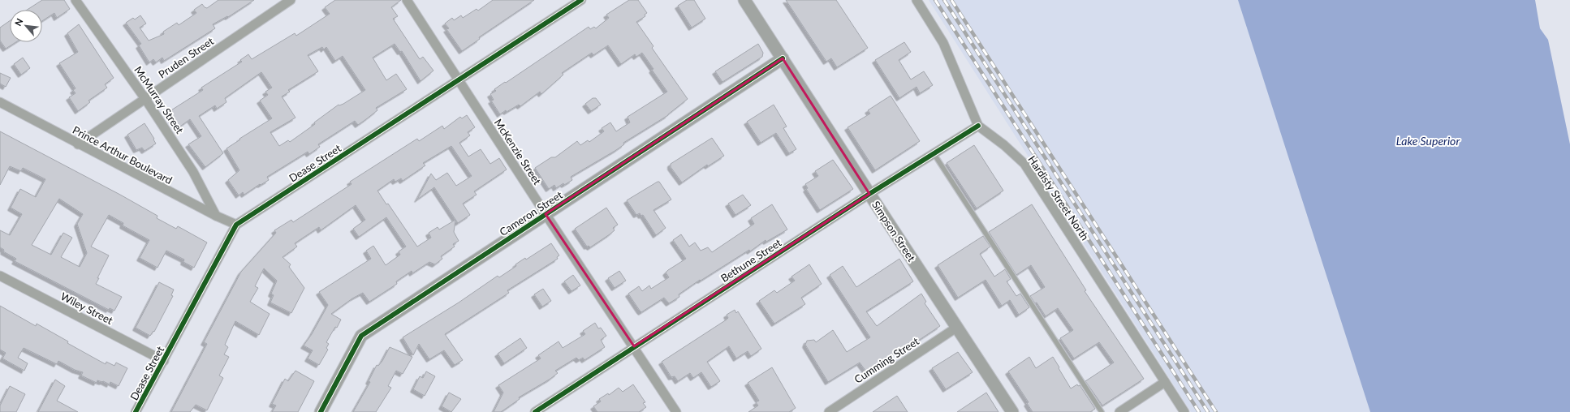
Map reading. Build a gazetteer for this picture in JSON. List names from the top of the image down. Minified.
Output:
{"streets":{"street":["Pruden Street","McMurray Street","McKenzie Street","Prince Arthur Boulevard","Dease Street","Hardisty Street North","Cameron Street","Simpson Street","Bethune Street","Wiley Street","Cumming Street"]},"crossings":[["Pruden Street","McMurray Street"],["Pruden Street","Prince Arthur Boulevard"],["McMurray Street","Prince Arthur Boulevard"],["McKenzie Street","Dease Street"],["McKenzie Street","Cameron Street"],["McKenzie Street","Bethune Street"],["Prince Arthur Boulevard","Dease Street"],["Dease Street","Wiley Street"],["Hardisty Street North","Bethune Street"],["Cameron Street","Simpson Street"],["Simpson Street","Bethune Street"],["Simpson Street","Cumming Street"]],"water":["Lake Superior"],"north":"top left"}
